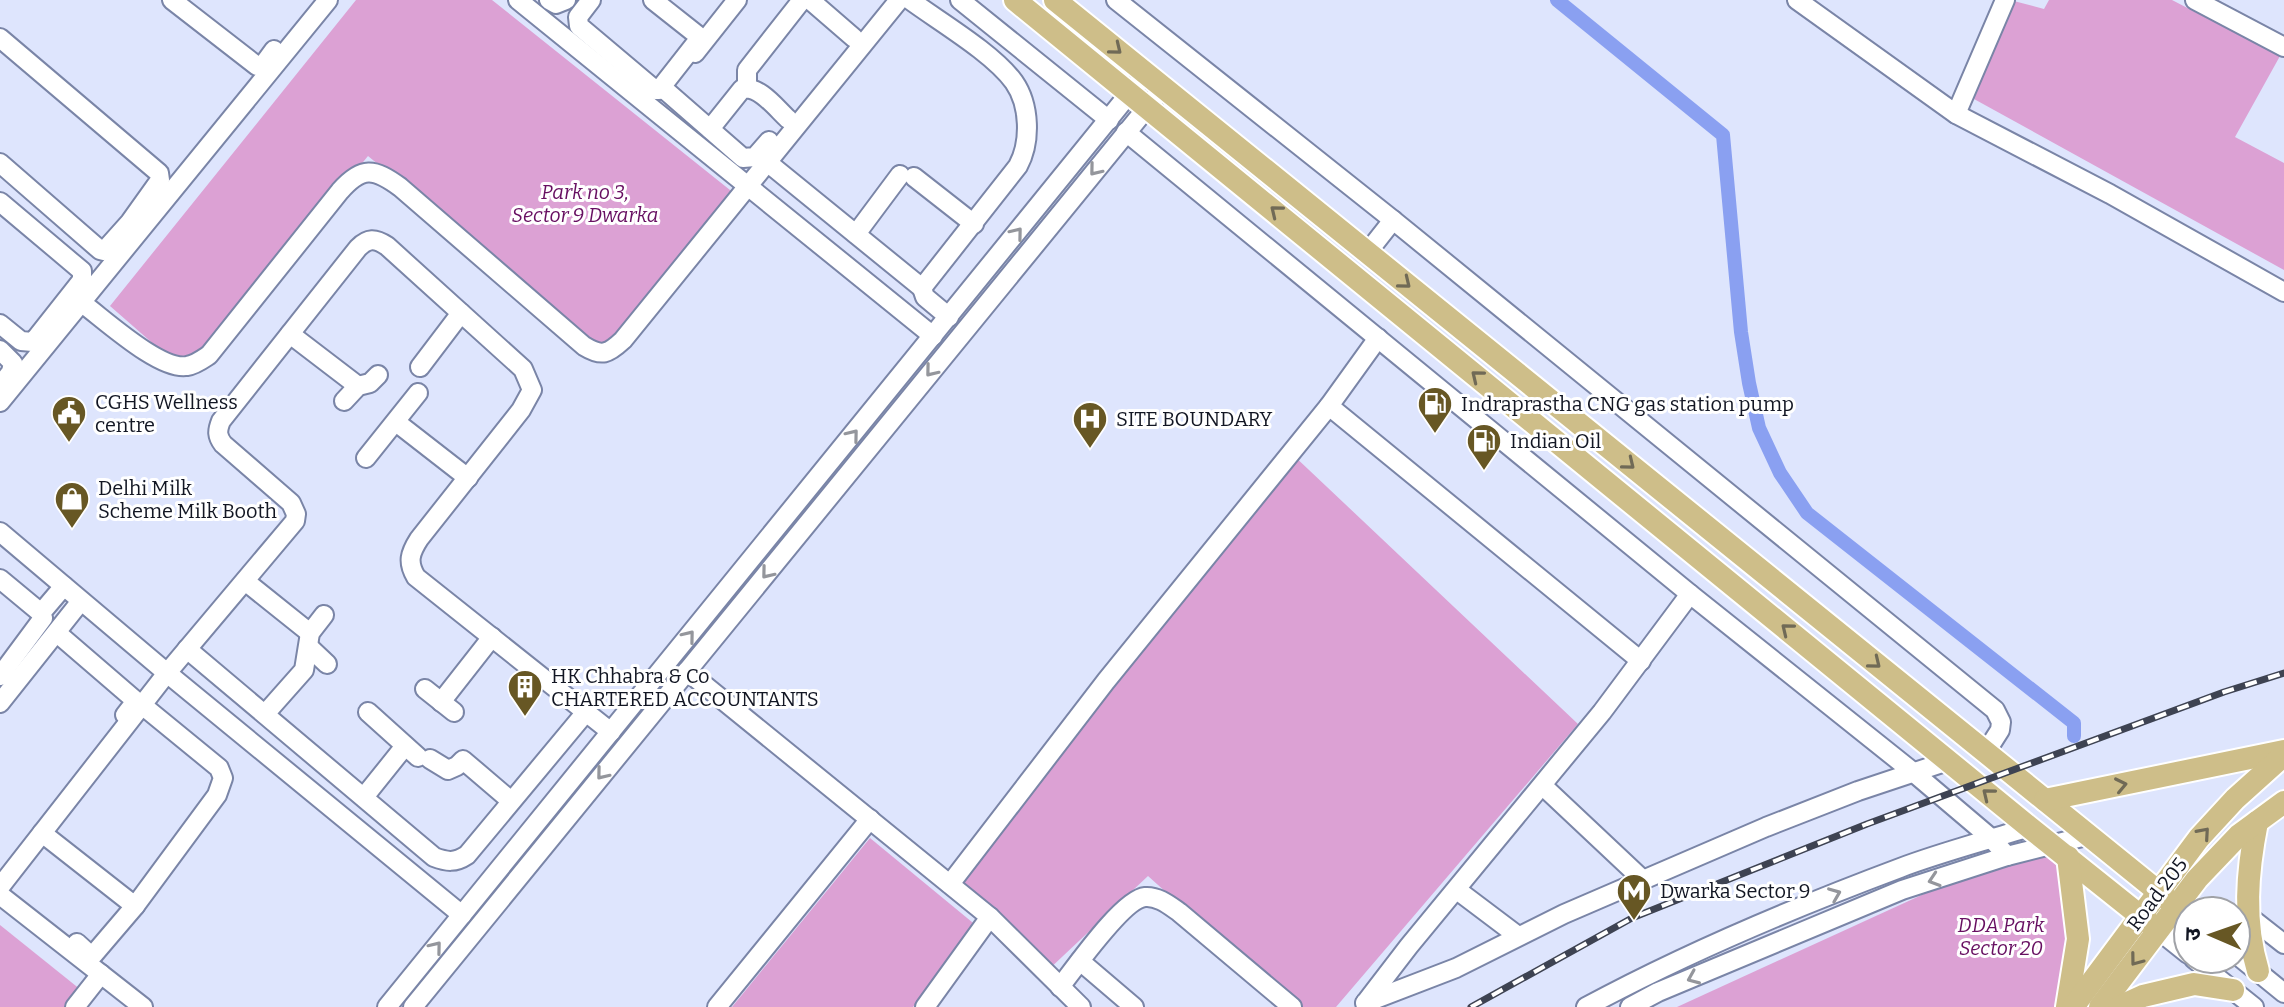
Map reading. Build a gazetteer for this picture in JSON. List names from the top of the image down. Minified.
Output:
{"streets":{"main road":["Road 205"]},"parks":["Park no 3, Sector 9 Dwarka","DDA Park Sector 20"],"places":{"fuel station":["Indraprastha CNG gas station pump","Indian Oil"],"public building":["CGHS Wellness centre"],"hospital":["SITE BOUNDARY"],"shop":["Delhi Milk Scheme Milk Booth"],"building":["HK Chhabra & Co CHARTERED ACCOUNTANTS"],"metro station":["Dwarka Sector 9"]},"north":"left"}
